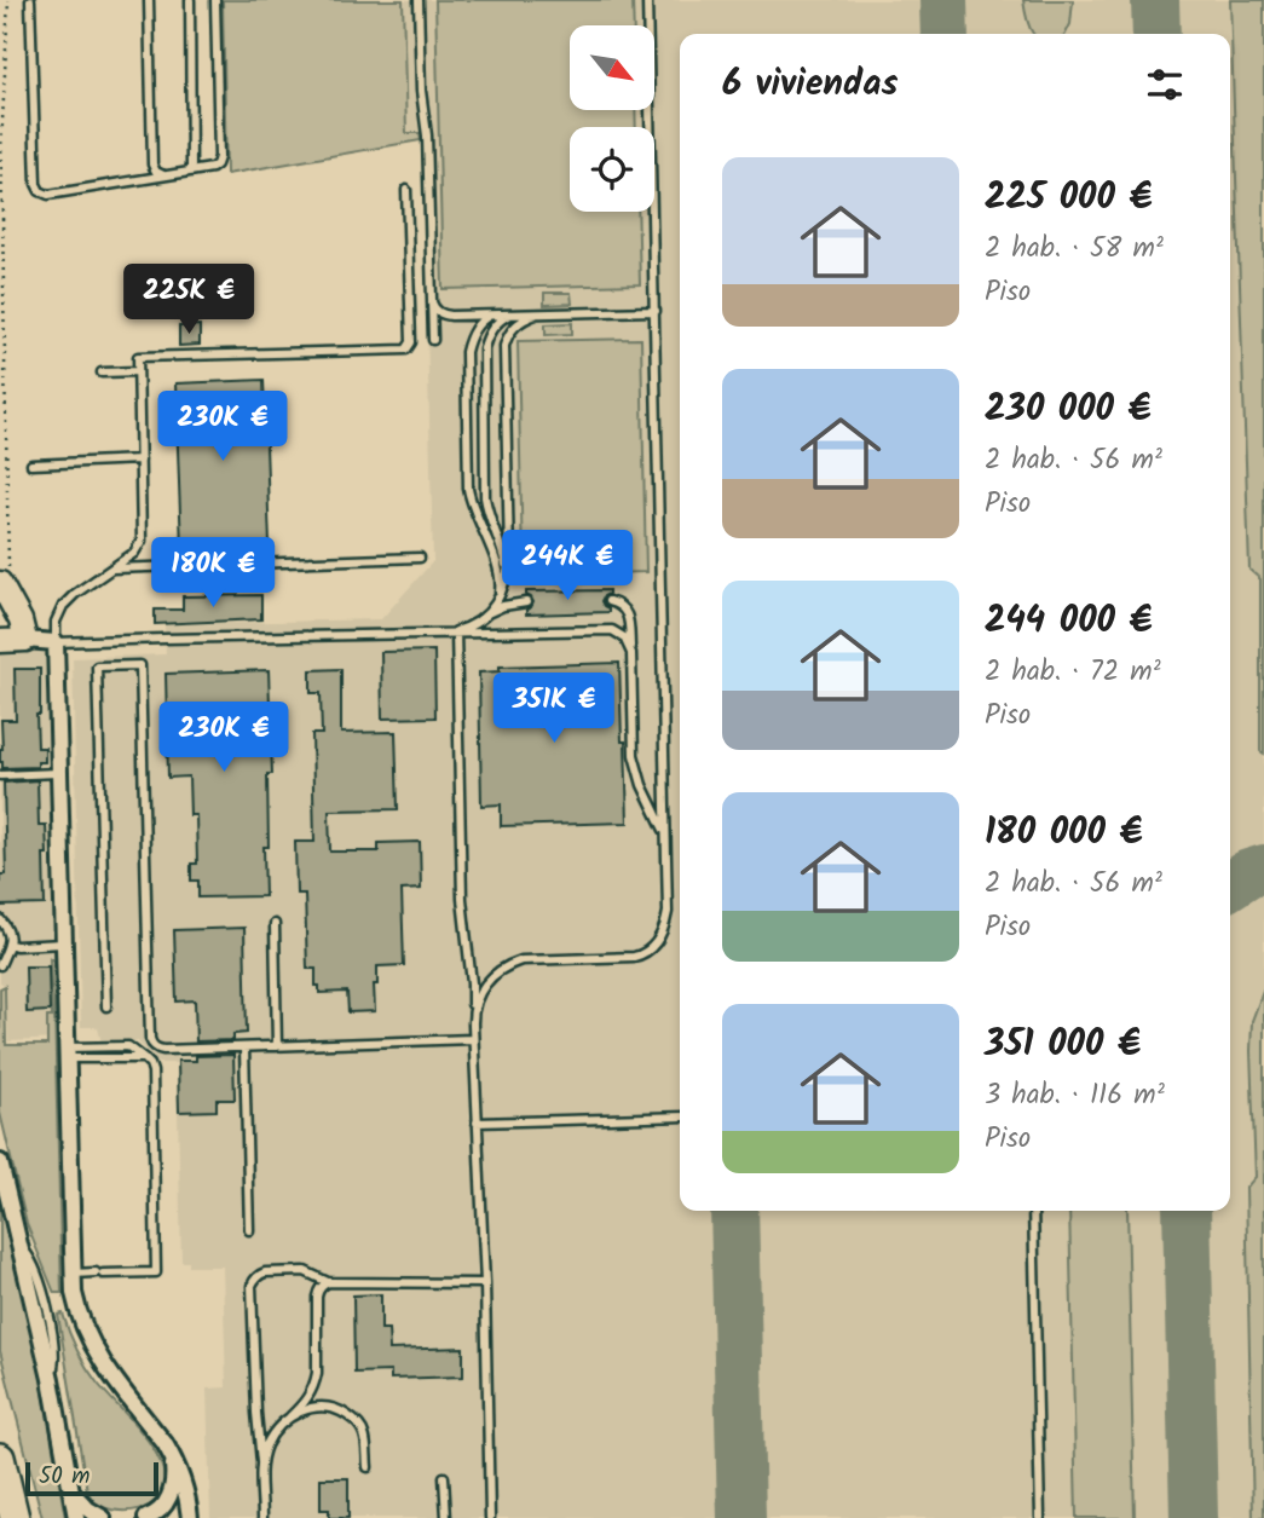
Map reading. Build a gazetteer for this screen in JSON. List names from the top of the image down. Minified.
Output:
{"scale_bar":"50 m","north":"bottom right","page":{"heading":"6 viviendas","list":[{"name":"225 000 €","note":"2 hab. · 58 m² · Piso"},{"name":"230 000 €","note":"2 hab. · 56 m² · Piso"},{"name":"244 000 €","note":"2 hab. · 72 m² · Piso"},{"name":"180 000 €","note":"2 hab. · 56 m² · Piso"},{"name":"351 000 €","note":"3 hab. · 116 m² · Piso"}],"price":["225K €","230K €","244K €","180K €","351K €","230K €"],"scale":"50 m"}}
